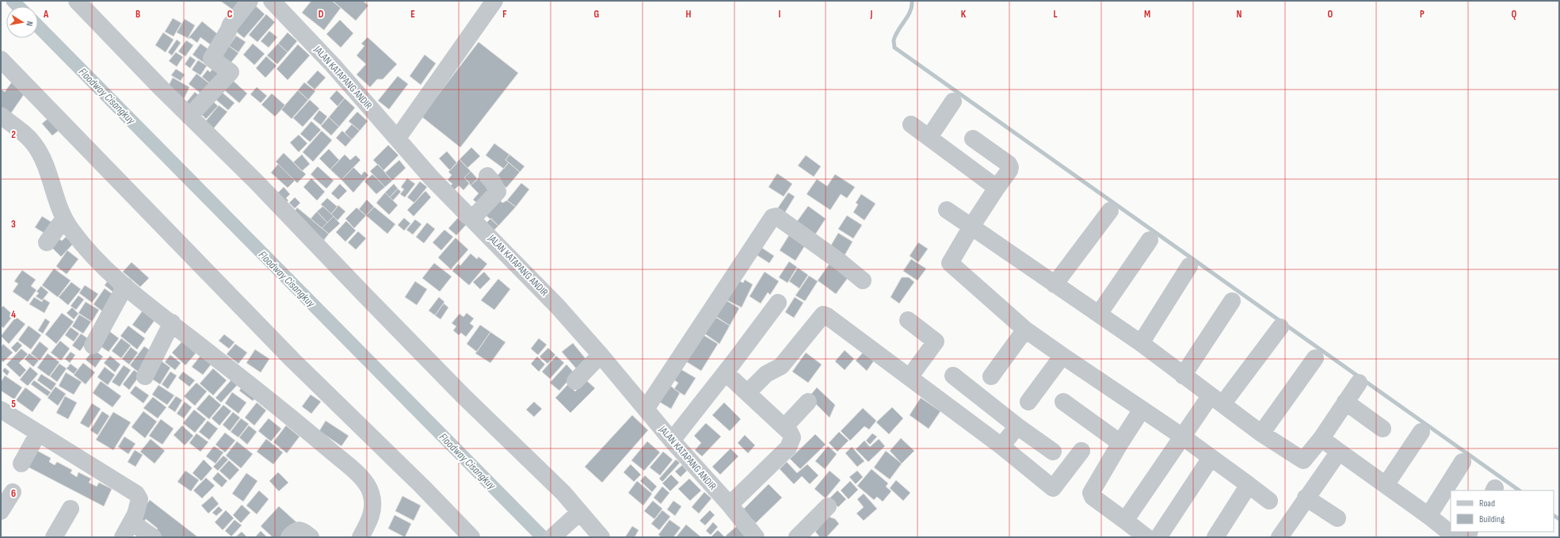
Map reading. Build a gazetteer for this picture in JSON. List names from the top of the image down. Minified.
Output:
{"streets":{"street":["JALAN KATAPANG ANDIR"]},"water":["Floodway Cisangkuy"],"legend":["Road","Building"],"north":"right","grid":{"columns":["A","B","C","D","E","F","G","H","I","J","K","L","M","N","O","P","Q"],"rows":["2","3","4","5","6"]}}
